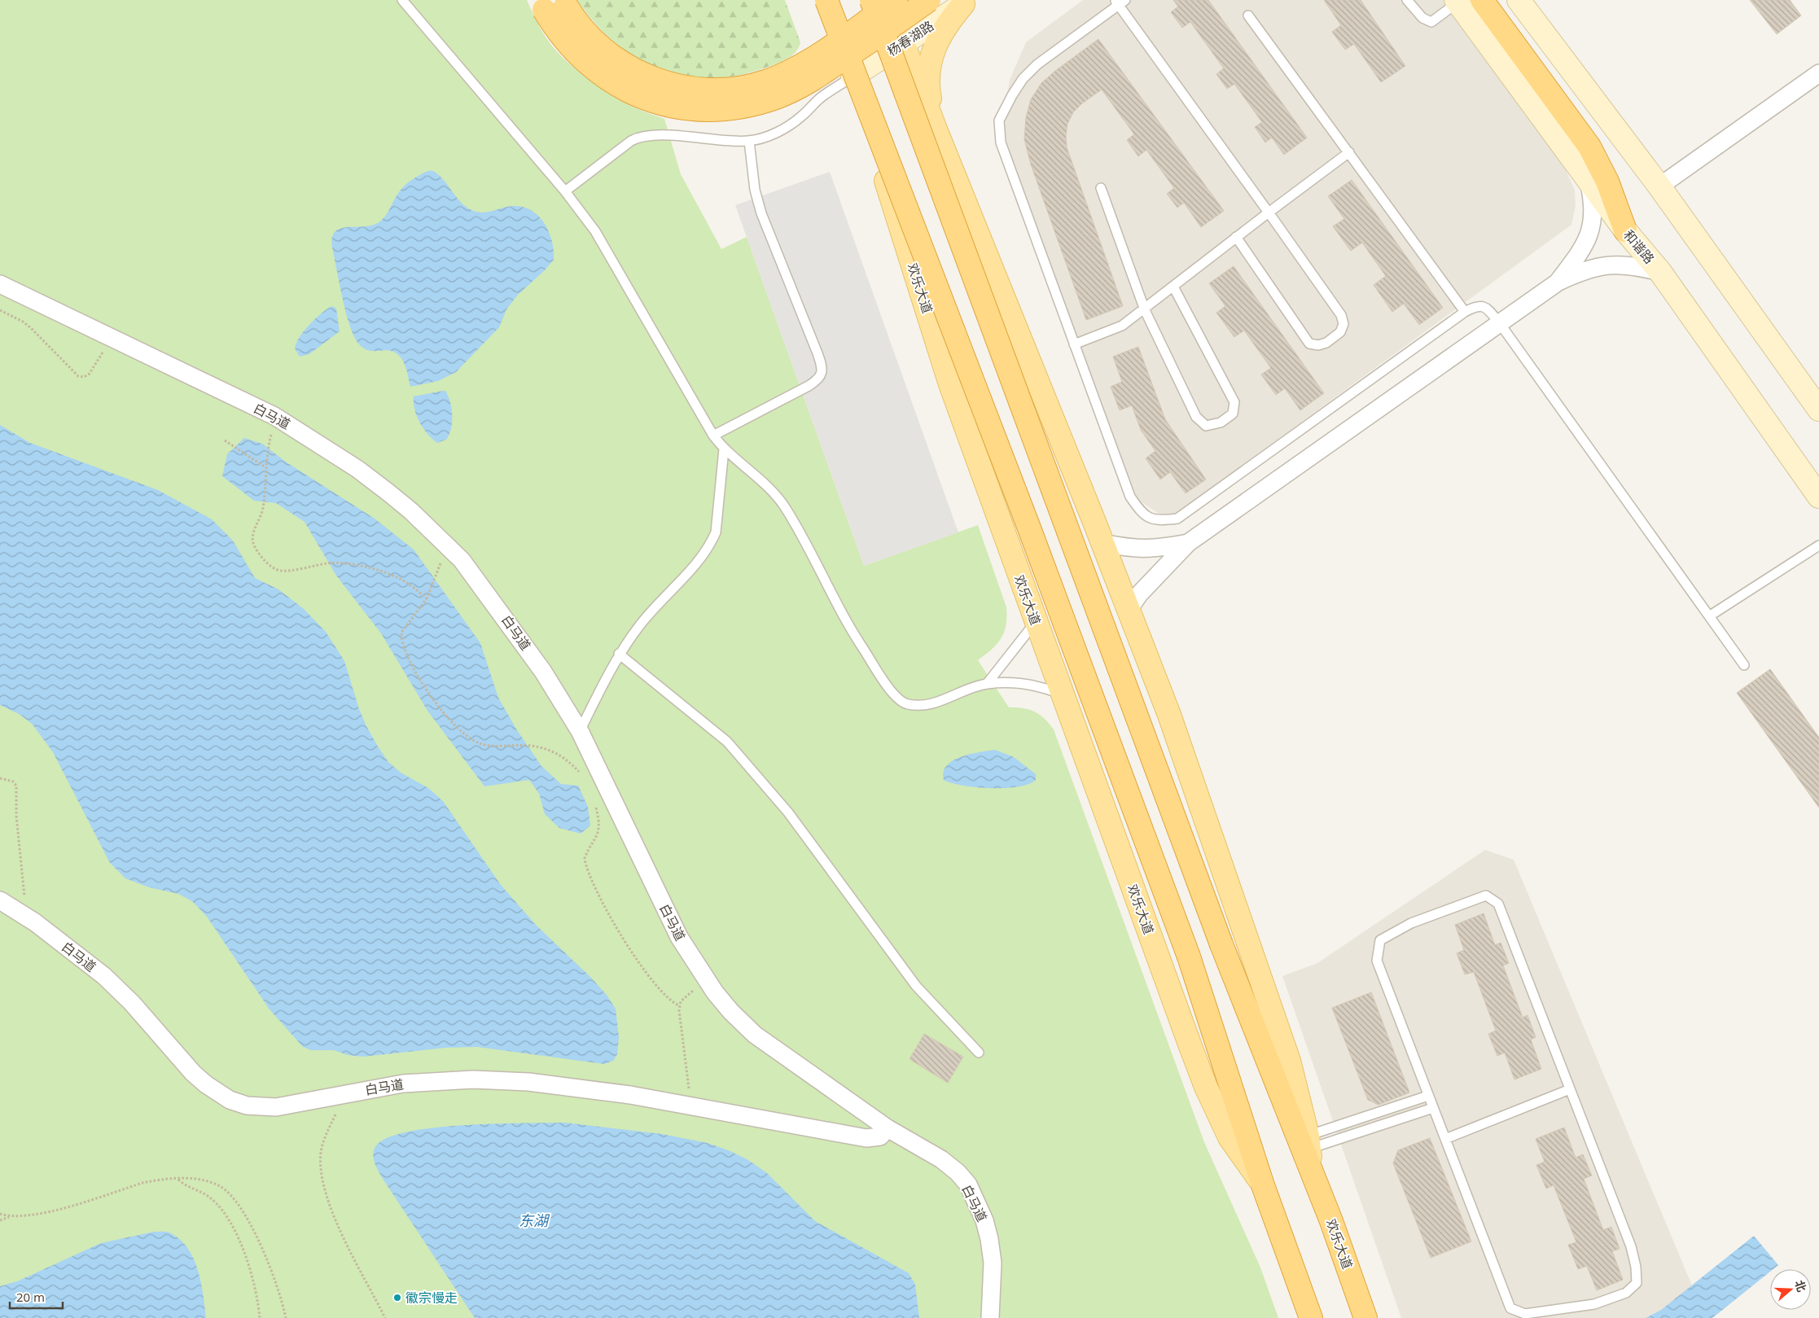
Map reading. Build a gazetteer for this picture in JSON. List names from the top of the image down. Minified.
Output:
{"streets":{"highway":["欢乐大道"],"main road":["杨春湖路","和谐路"],"street":["白马道"]},"crossings":[["杨春湖路","欢乐大道"]],"water":["东湖"],"places":["徽宗慢走"],"scale_bar":"20 m","north":"right"}
